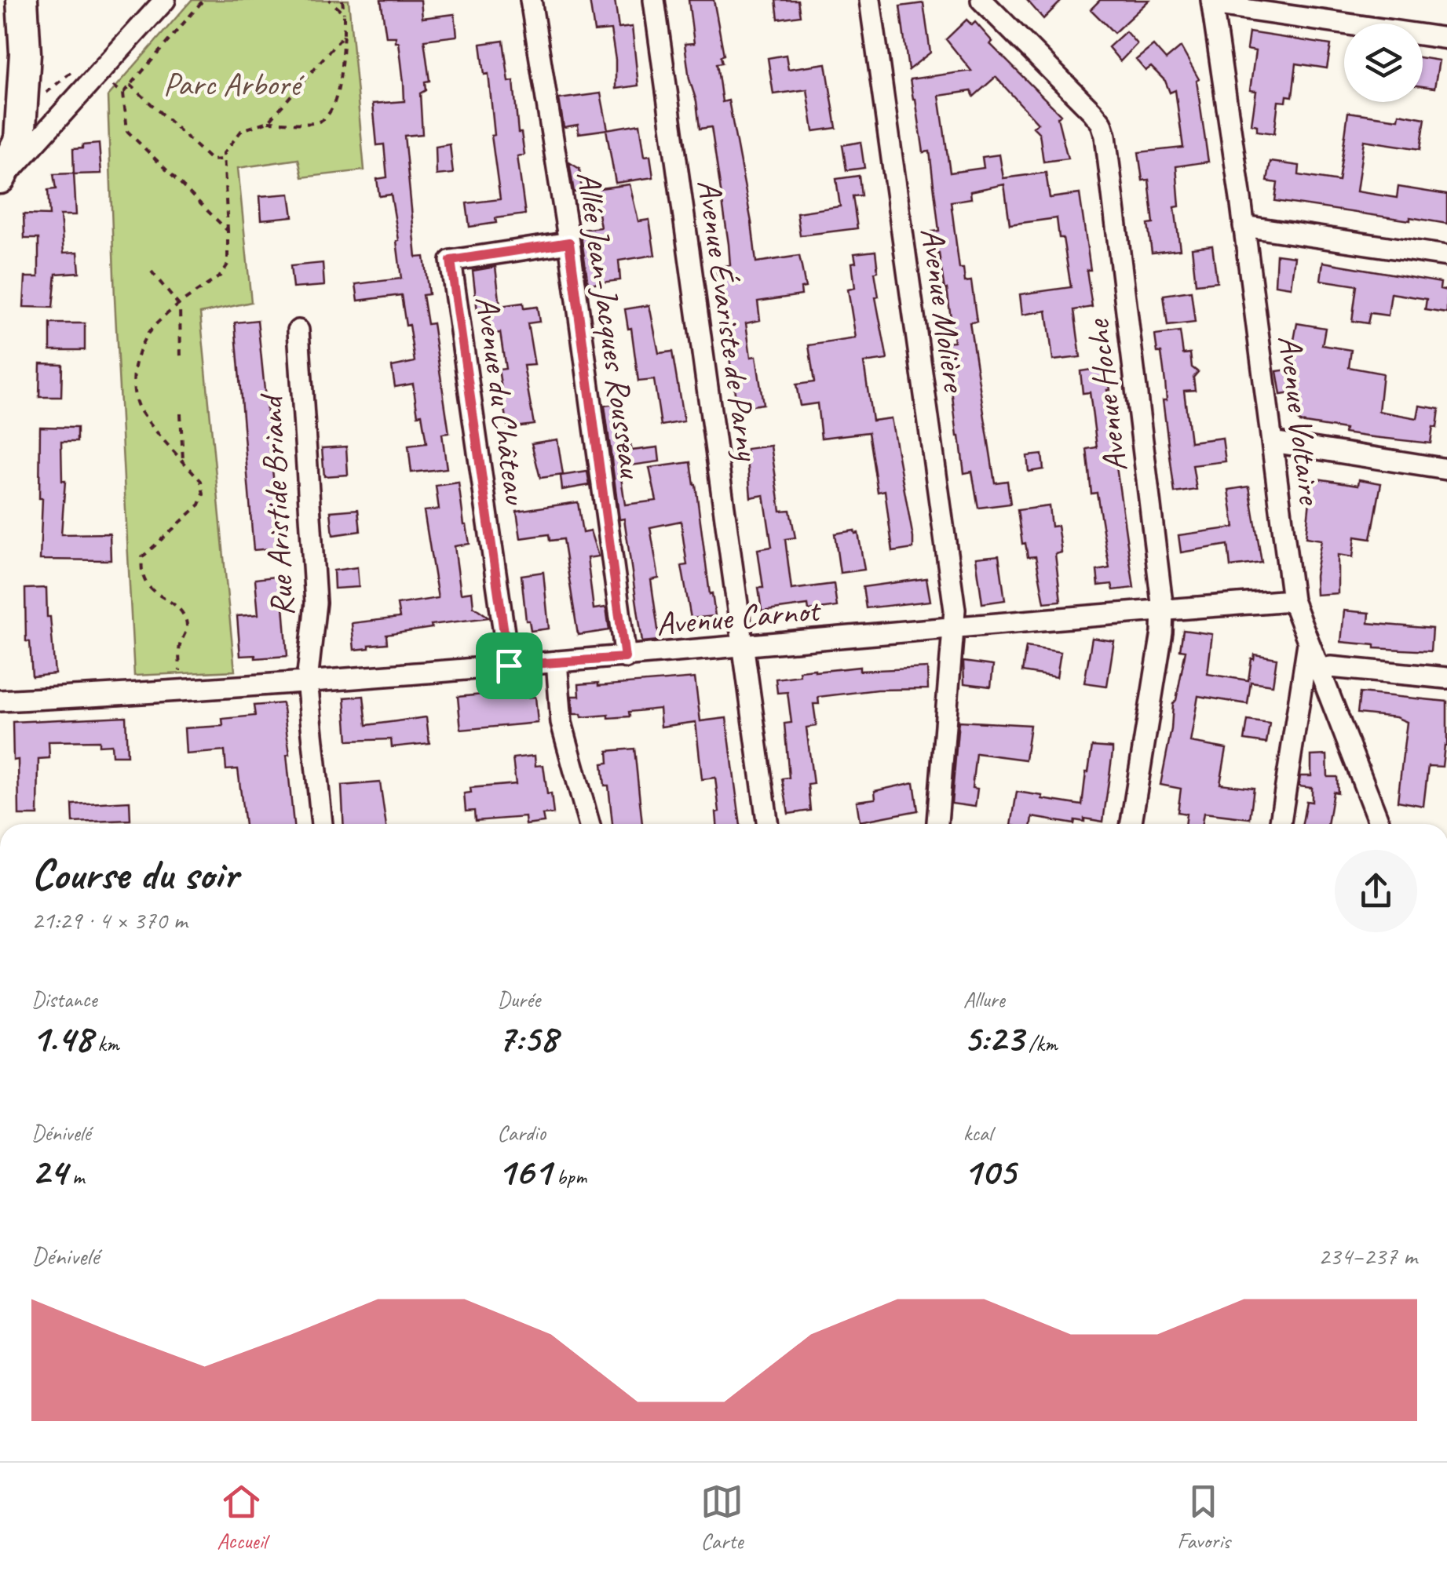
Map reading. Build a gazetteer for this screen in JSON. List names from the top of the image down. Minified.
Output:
{"streets":{"street":["Avenue Molière","Avenue Évariste de Parny","Allée Jean-Jacques Rousseau","Avenue Hoche","Avenue du Château","Avenue Voltaire","Rue Aristide Briand","Avenue Carnot"]},"crossings":[["Avenue Molière","Avenue Carnot"],["Avenue Évariste de Parny","Avenue Carnot"],["Allée Jean-Jacques Rousseau","Avenue du Château"],["Allée Jean-Jacques Rousseau","Avenue Carnot"],["Avenue Hoche","Avenue Carnot"],["Avenue du Château","Avenue Carnot"],["Avenue Voltaire","Avenue Carnot"],["Rue Aristide Briand","Avenue Carnot"]],"parks":["Parc Arboré"],"page":{"heading":["Course du soir","21:29 · 4 × 370 m"],"stats":[["Distance","1.48 km"],["Durée","7:58"],["Allure","5:23 /km"],["Dénivelé","24 m"],["Cardio","161 bpm"],["kcal","105"]],"chart":["Dénivelé","234–237 m"],"tabs":["Accueil","Carte","Favoris"]}}
